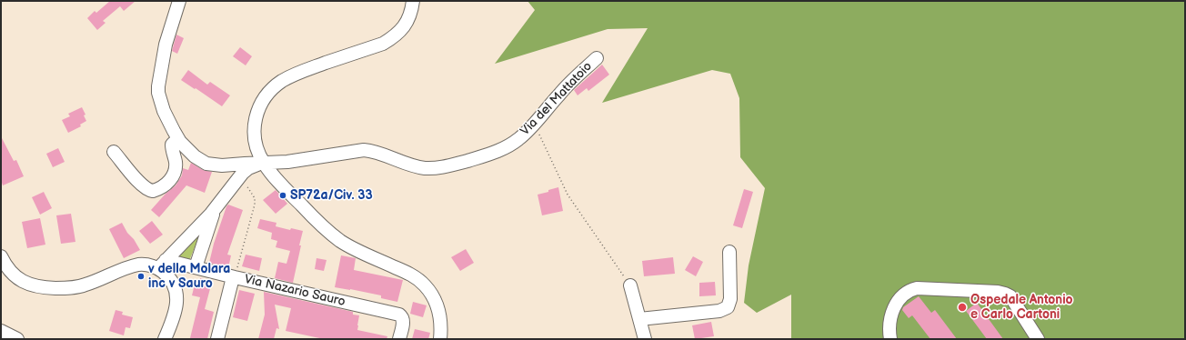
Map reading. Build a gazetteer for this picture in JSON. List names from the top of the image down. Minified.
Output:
{"streets":{"street":["Via del Mattatoio","Via Nazario Sauro"]},"places":["SP72a/Civ. 33","v della Molara inc v Sauro","Ospedale Antonio e Carlo Cartoni"]}
